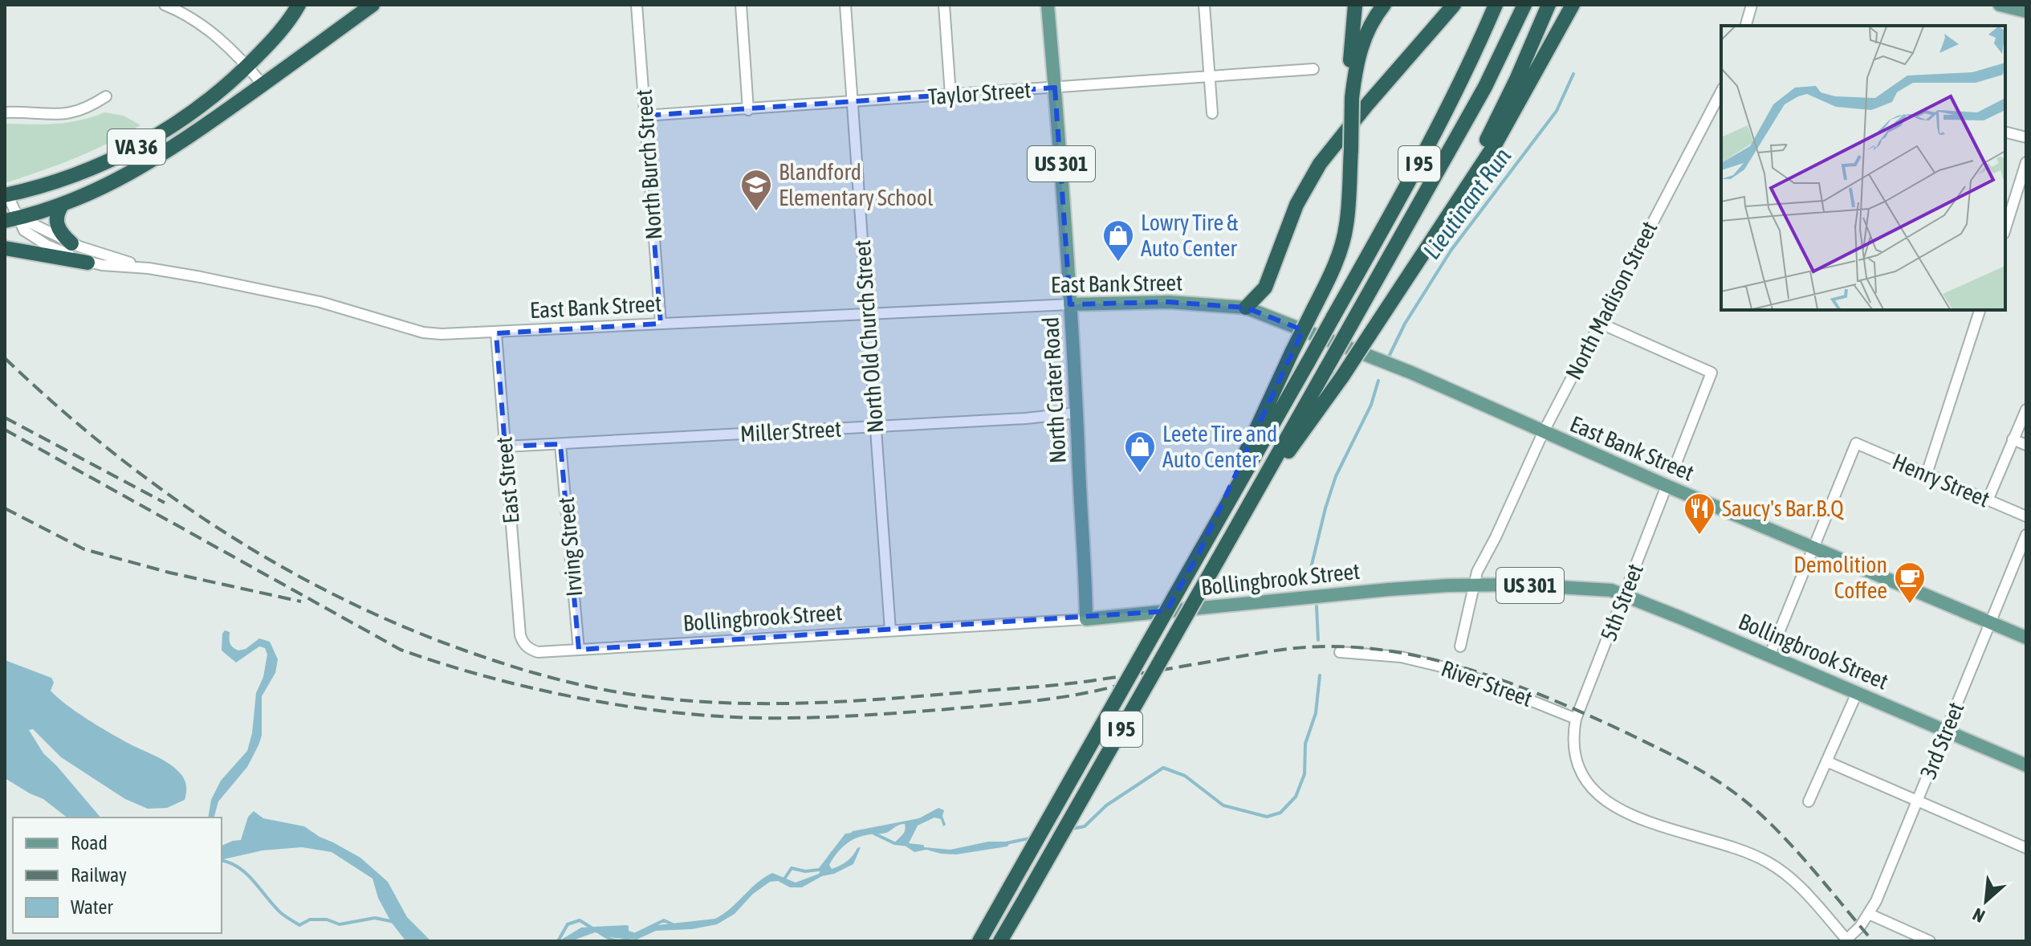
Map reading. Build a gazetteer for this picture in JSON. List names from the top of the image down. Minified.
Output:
{"streets":{"highway":["VA 36","I 95"],"main road":["US 301","East Bank Street","North Crater Road","Bollingbrook Street"],"street":["Taylor Street","North Burch Street","North Madison Street","North Old Church Street","Miller Street","East Street","Henry Street","Irving Street","5th Street","River Street","3rd Street"]},"crossings":[["Taylor Street","North Burch Street"],["Taylor Street","North Old Church Street"],["Taylor Street","North Crater Road"],["VA 36","East Bank Street"],["North Burch Street","East Bank Street"],["East Bank Street","North Madison Street"],["East Bank Street","North Old Church Street"],["East Bank Street","North Crater Road"],["East Bank Street","East Street"],["East Bank Street","Henry Street"],["East Bank Street","5th Street"],["East Bank Street","3rd Street"],["North Madison Street","Bollingbrook Street"],["North Old Church Street","Miller Street"],["North Old Church Street","Bollingbrook Street"],["North Crater Road","Miller Street"],["North Crater Road","Bollingbrook Street"],["Miller Street","East Street"],["Miller Street","Irving Street"],["East Street","Bollingbrook Street"],["Irving Street","Bollingbrook Street"],["Bollingbrook Street","5th Street"],["Bollingbrook Street","3rd Street"],["5th Street","River Street"]],"water":["Lieutinant Run"],"places":{"school or university":["Blandford Elementary School"],"shop":["Lowry Tire & Auto Center","Leete Tire and Auto Center"],"restaurant":["Saucy's Bar.B.Q"],"cafe":["Demolition Coffee"]},"legend":["Road","Railway","Water"],"north":"bottom left"}
